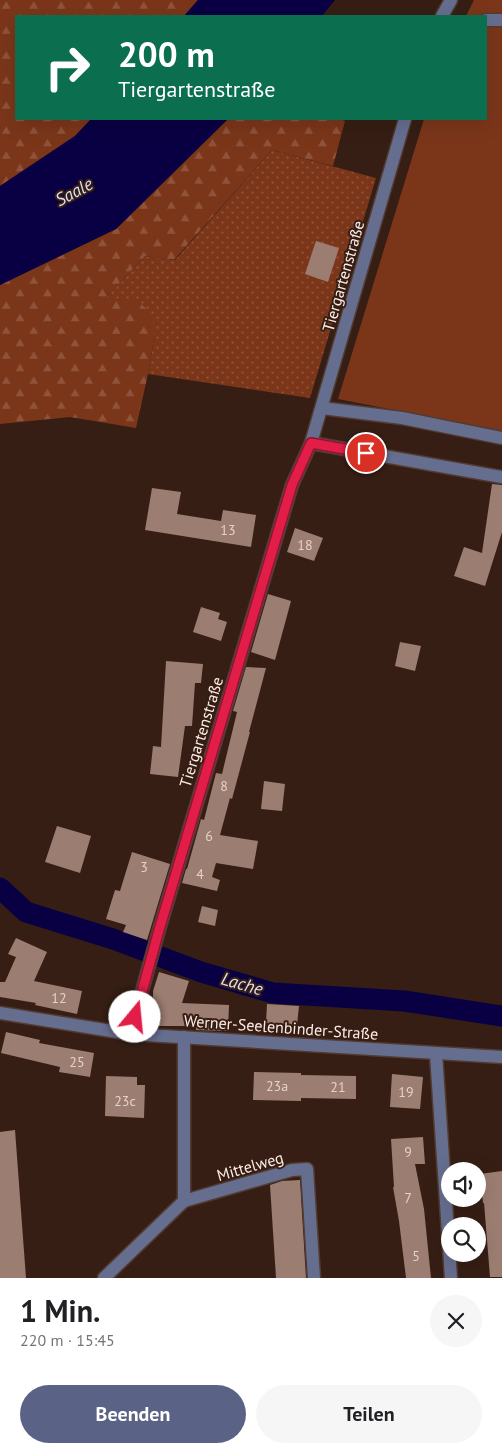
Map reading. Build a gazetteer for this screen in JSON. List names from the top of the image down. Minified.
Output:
{"streets":{"street":["Tiergartenstraße","Werner-Seelenbinder-Straße","Mittelweg"]},"crossings":[["Tiergartenstraße","Werner-Seelenbinder-Straße"]],"water":["Saale","Lache"],"house_numbers":["13","18","8","6","3","4","12","25","23a","21","19","23c","9","7","5"],"page":{"turn":["200 m","Tiergartenstraße"],"heading":["1 Min.","220 m · 15:45"],"buttons":["Beenden","Teilen"]}}
